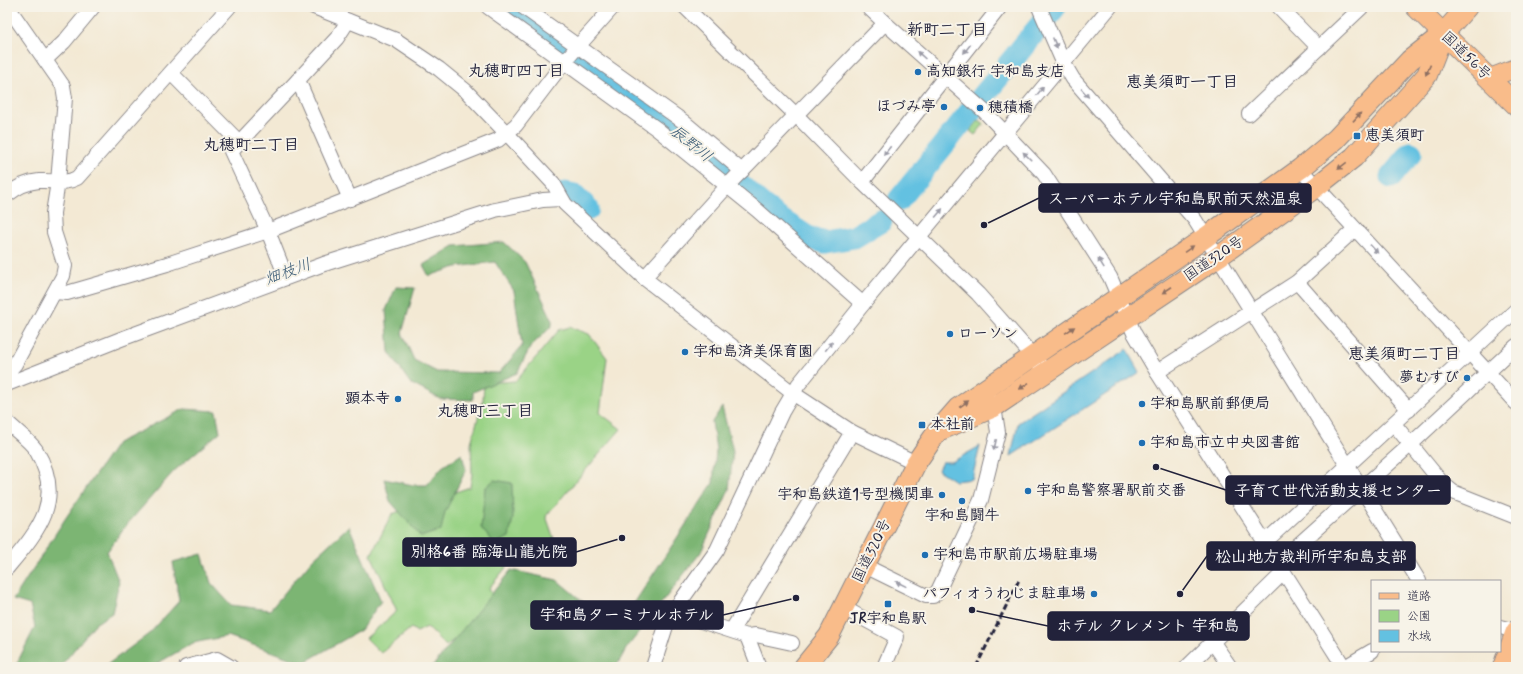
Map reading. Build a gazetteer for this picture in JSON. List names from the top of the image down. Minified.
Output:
{"streets":{"highway":["国道56号","国道320号"]},"crossings":[["国道56号","国道320号"]],"districts":["新町二丁目","丸穂町四丁目","恵美須町一丁目","丸穂町二丁目","恵美須町二丁目","丸穂町三丁目"],"water":["辰野川","畑枝川"],"places":{"other":["高知銀行 宇和島支店","ほづみ亭","穂積橋","スーパーホテル宇和島駅前天然温泉","ローソン","宇和島済美保育園","夢むすび","顕本寺","宇和島駅前郵便局","宇和島市立中央図書館","子育て世代活動支援センター","宇和島警察署駅前交番","宇和島鉄道1号型機関車","宇和島闘牛","別格6番 臨海山龍光院","宇和島市駅前広場駐車場","パフィオうわじま駐車場","松山地方裁判所宇和島支部","宇和島ターミナルホテル","ホテル クレメント 宇和島"],"transit":["恵美須町","本社前","JR宇和島駅"]},"legend":["道路","公園","水域"]}
